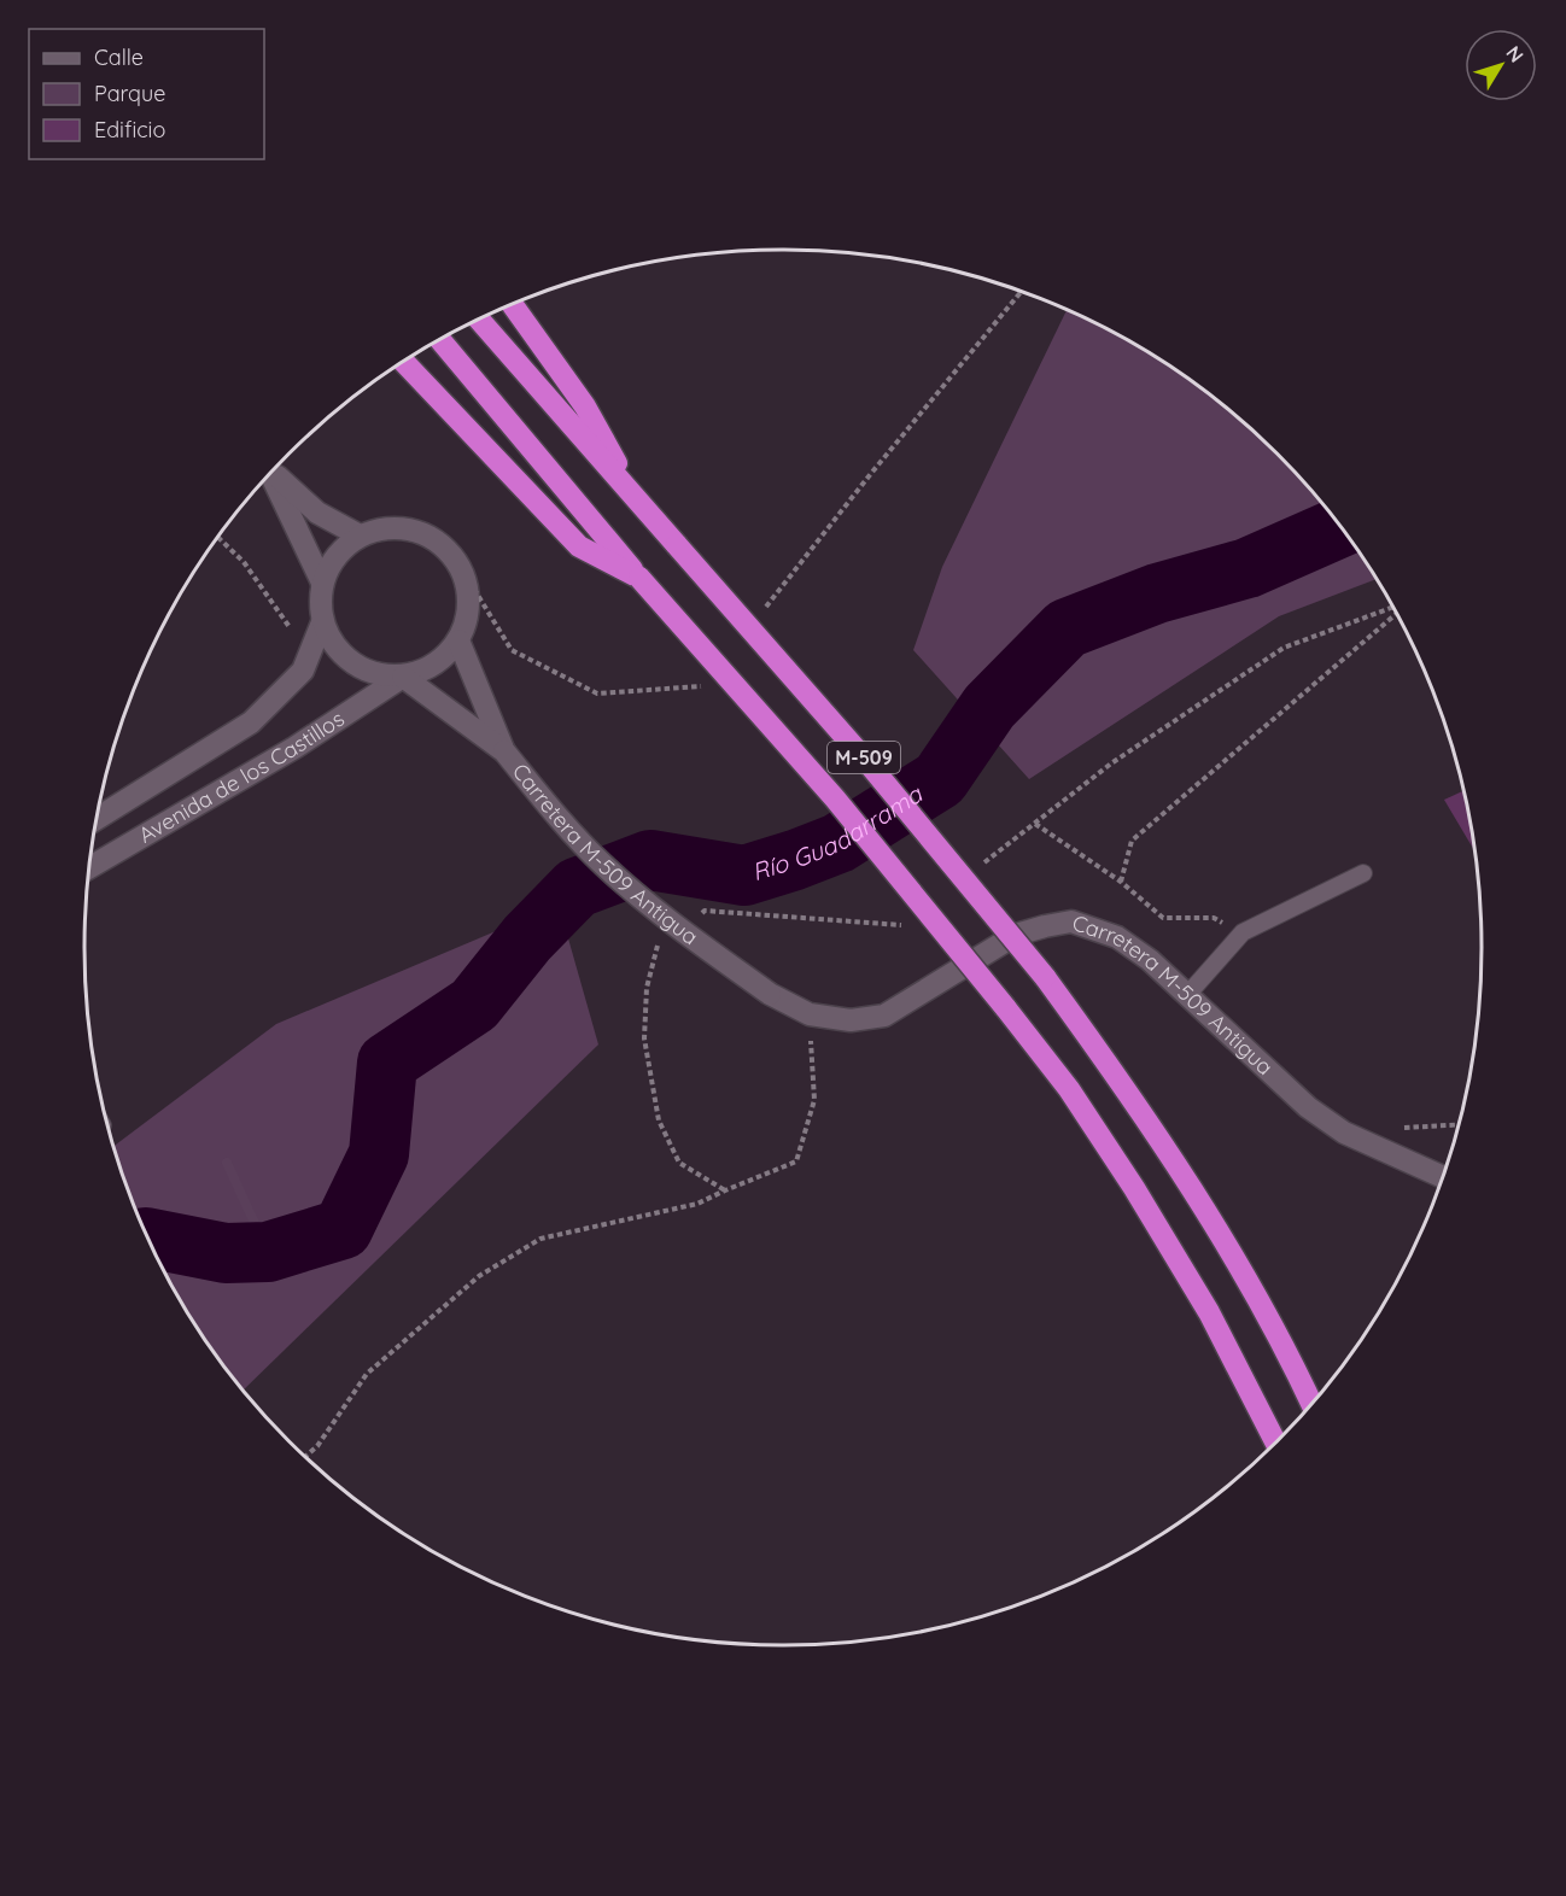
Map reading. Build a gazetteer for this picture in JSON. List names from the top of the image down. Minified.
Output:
{"streets":{"highway":["M-509"],"street":["Avenida de los Castillos","Carretera M-509 Antigua"]},"crossings":[["Avenida de los Castillos","Carretera M-509 Antigua"]],"water":["Río Guadarrama"],"legend":["Calle","Parque","Edificio"],"north":"top right"}
